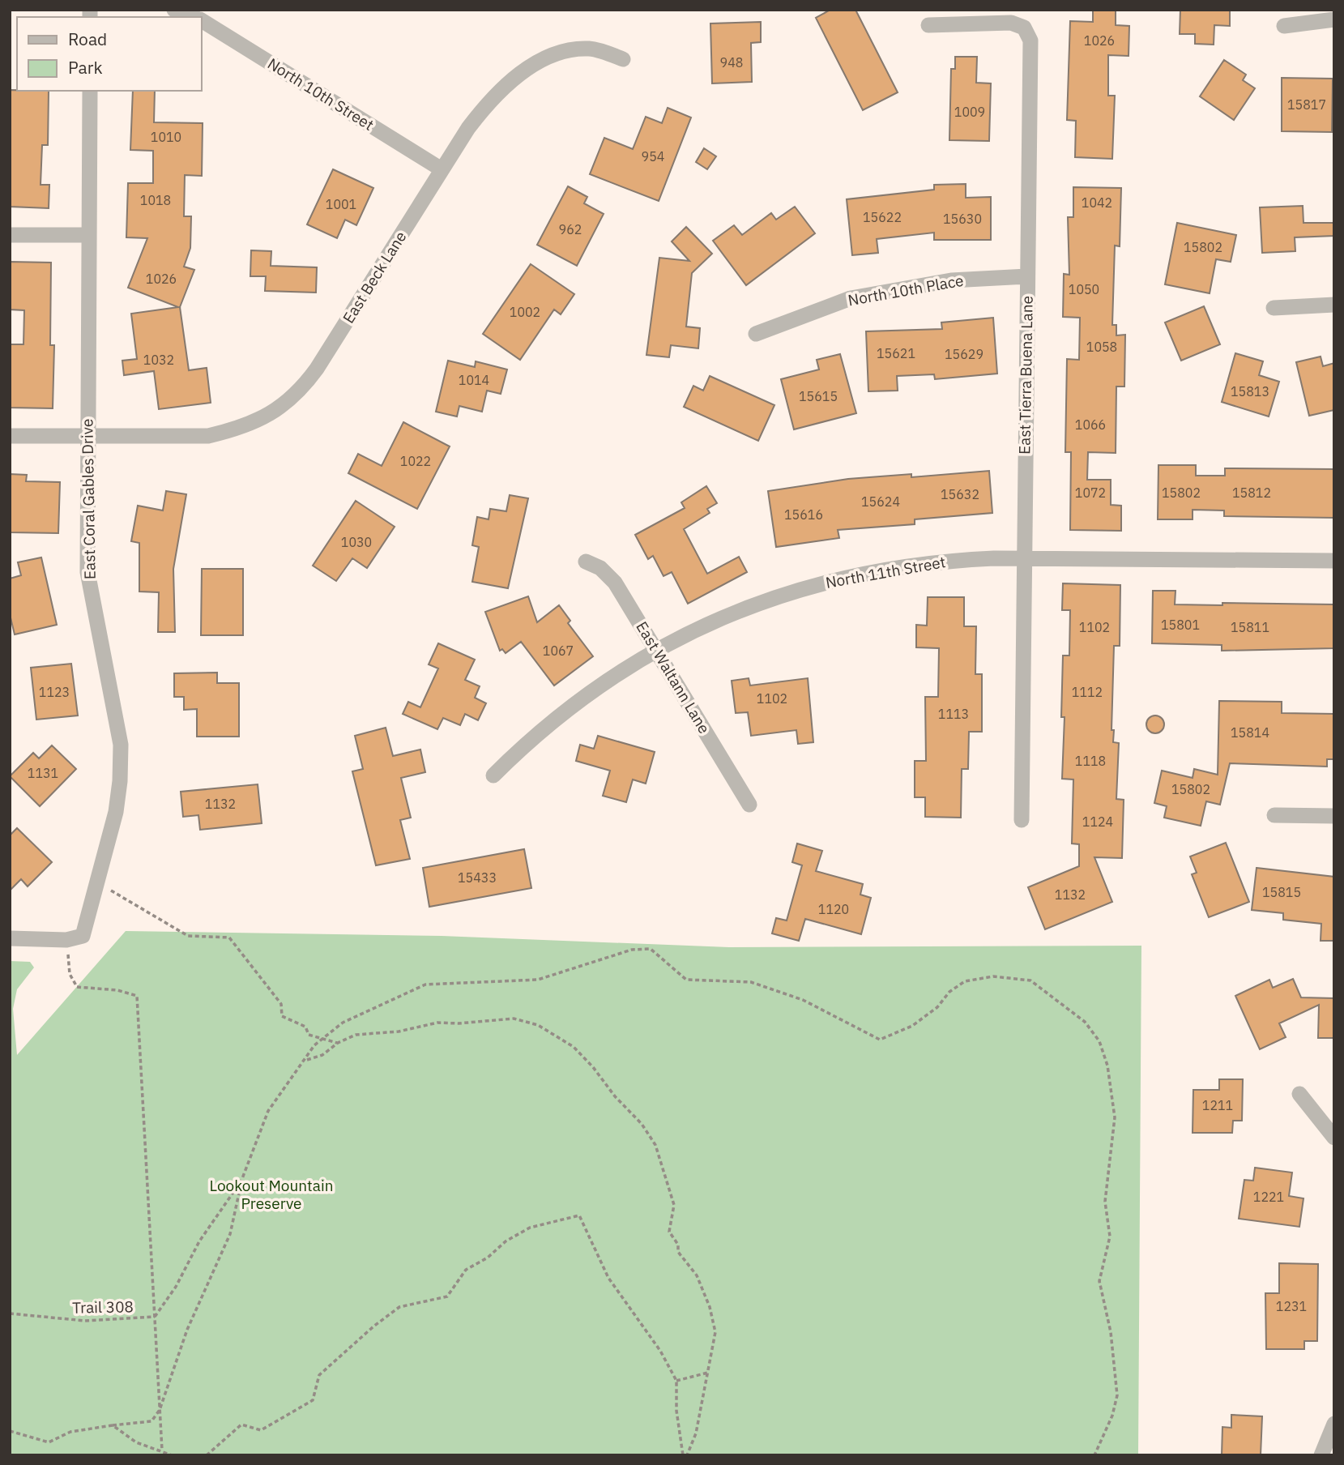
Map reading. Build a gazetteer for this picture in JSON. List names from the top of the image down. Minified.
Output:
{"streets":{"street":["North 10th Street","East Beck Lane","North 10th Place","East Tierra Buena Lane","East Coral Gables Drive","North 11th Street","East Waltann Lane"],"path":["Trail 308"]},"crossings":[["North 10th Street","East Beck Lane"],["East Beck Lane","East Coral Gables Drive"],["North 10th Place","East Tierra Buena Lane"],["East Tierra Buena Lane","North 11th Street"],["North 11th Street","East Waltann Lane"]],"parks":["Lookout Mountain Preserve"],"house_numbers":["1026","948","15817","1009","1010","954","1018","1042","1001","15622","15630","962","15802","1026","1050","1002","1058","15621","15629","1032","1014","15813","15615","1066","1022","1072","15802","15812","15632","15624","15616","1030","15801","1102","15811","1067","1123","1112","1102","1113","15814","1118","1131","15802","1132","1124","15433","15815","1132","1120","1211","1221","1231"],"legend":["Road","Park"]}
